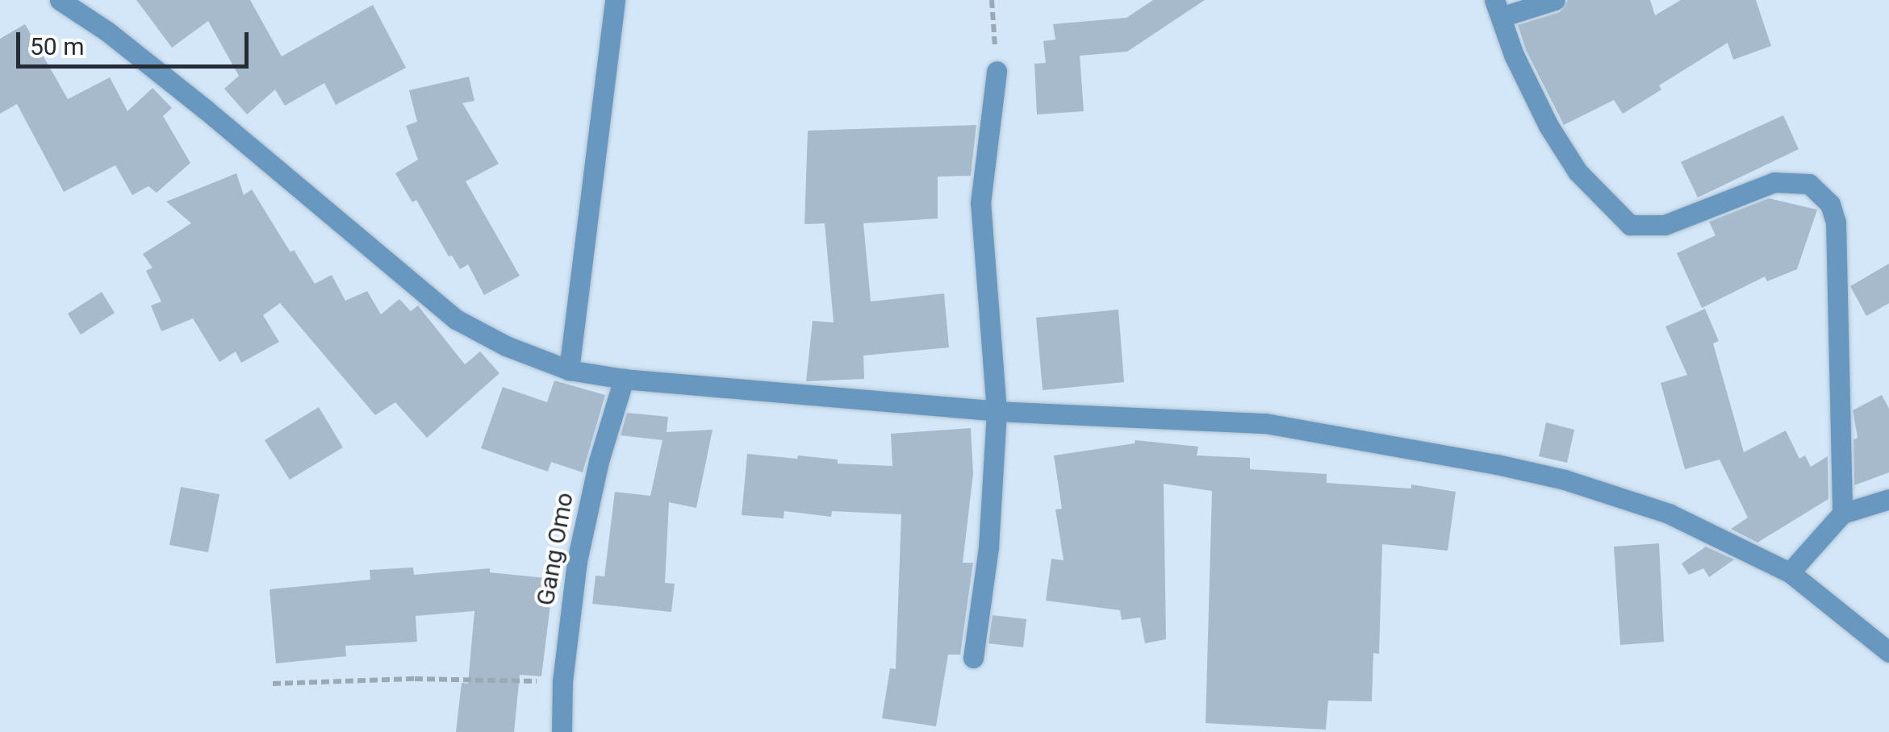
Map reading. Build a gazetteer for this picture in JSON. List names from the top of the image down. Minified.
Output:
{"streets":{"street":["Gang Omo"]},"scale_bar":"50 m"}
